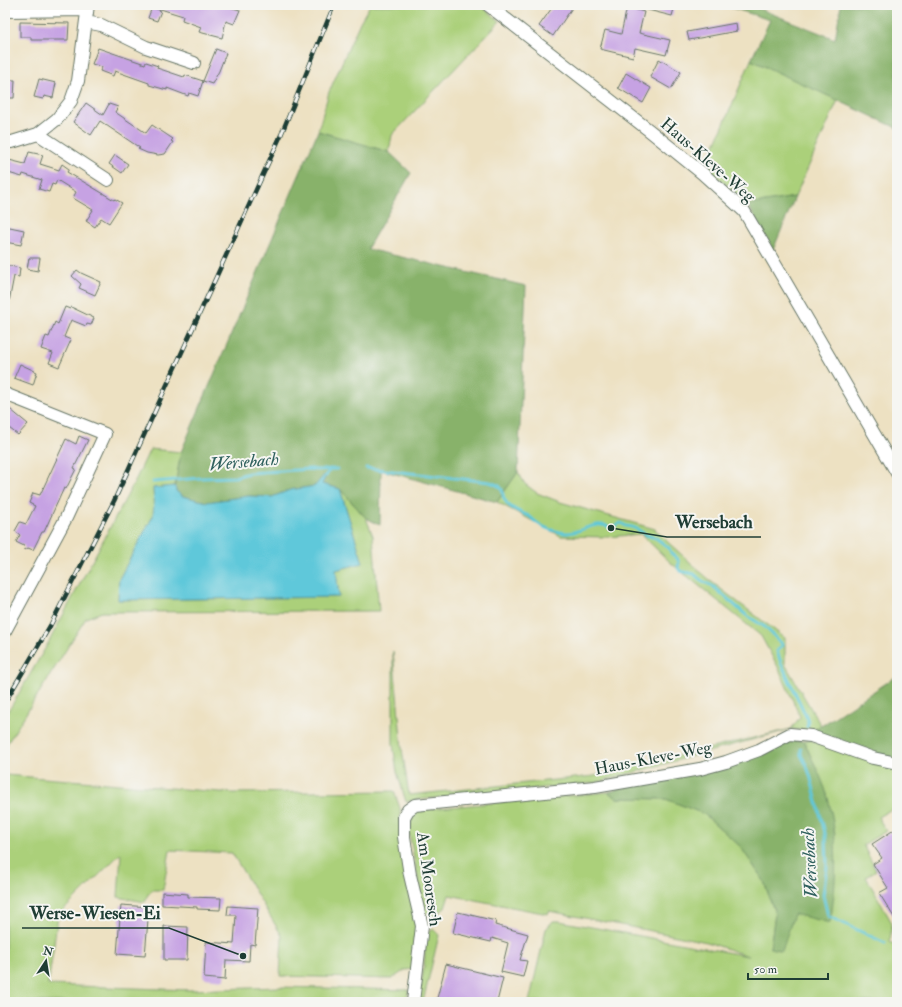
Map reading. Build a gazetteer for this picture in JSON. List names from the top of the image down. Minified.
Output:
{"streets":{"street":["Haus-Kleve-Weg","Am Mooresch"]},"crossings":[["Haus-Kleve-Weg","Am Mooresch"]],"water":["Wersebach"],"places":["Wersebach","Werse-Wiesen-Ei"],"scale_bar":"50 m","north":"top"}
